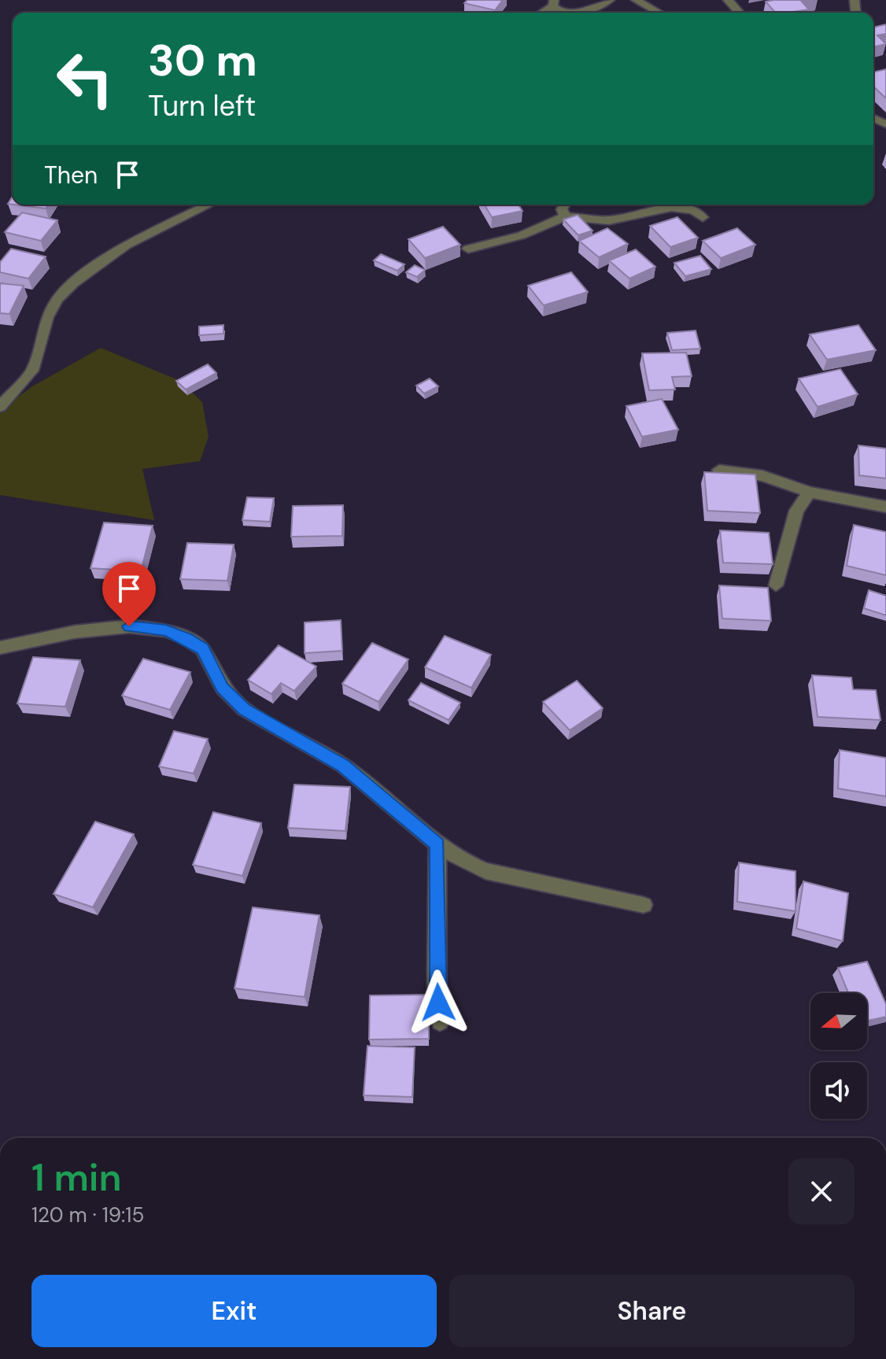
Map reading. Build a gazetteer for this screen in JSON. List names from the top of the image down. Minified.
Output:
{"north":"left","page":{"turn":["30 m","Turn left"],"then":"Then","heading":["1 min","120 m · 19:15"],"buttons":["Exit","Share"]}}
